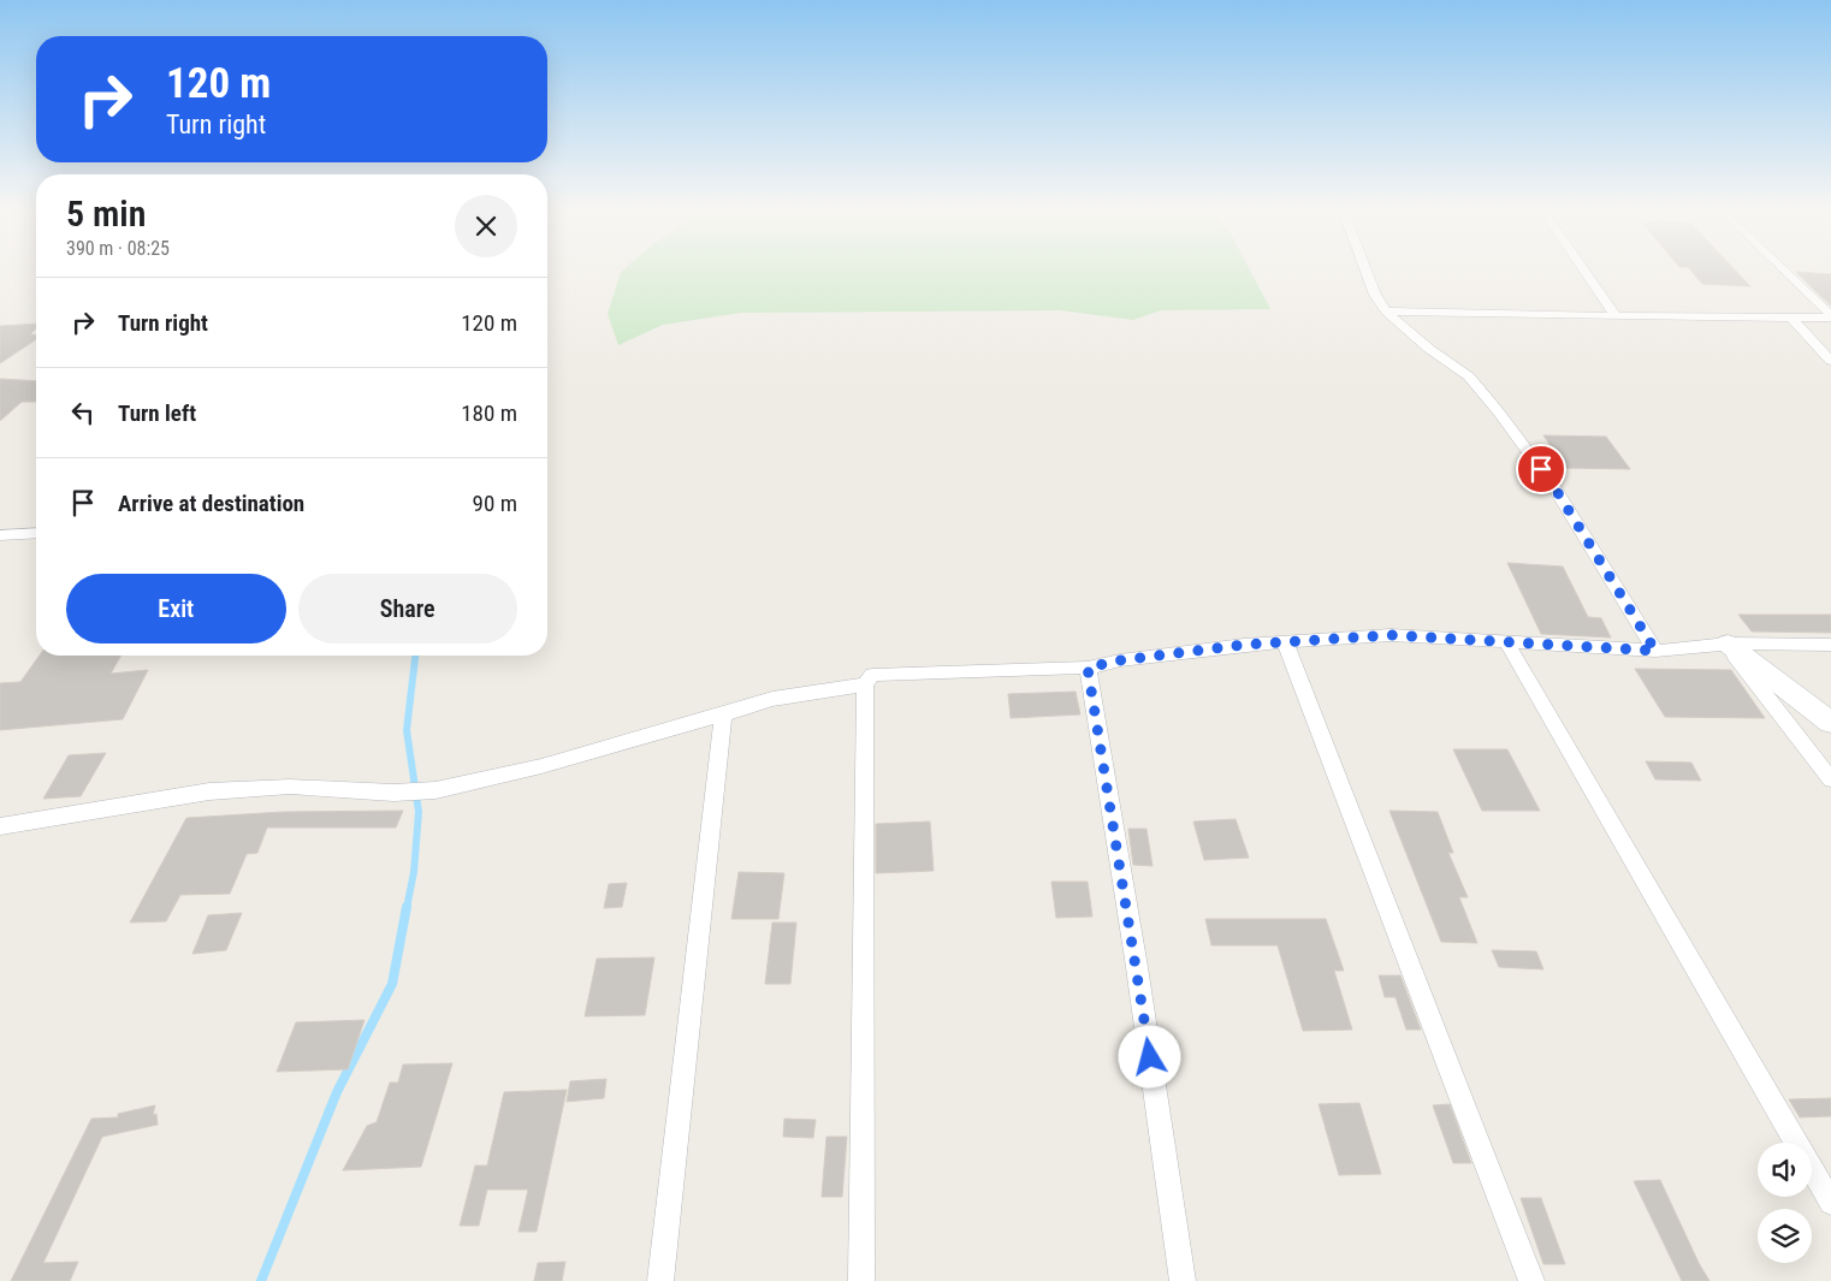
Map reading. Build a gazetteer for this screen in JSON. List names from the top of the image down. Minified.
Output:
{"page":{"turn":["120 m","Turn right"],"heading":["5 min","390 m · 08:25"],"list":[{"name":"Turn right","value":"120 m"},{"name":"Turn left","value":"180 m"},{"name":"Arrive at destination","value":"90 m"}],"buttons":["Exit","Share"]}}
